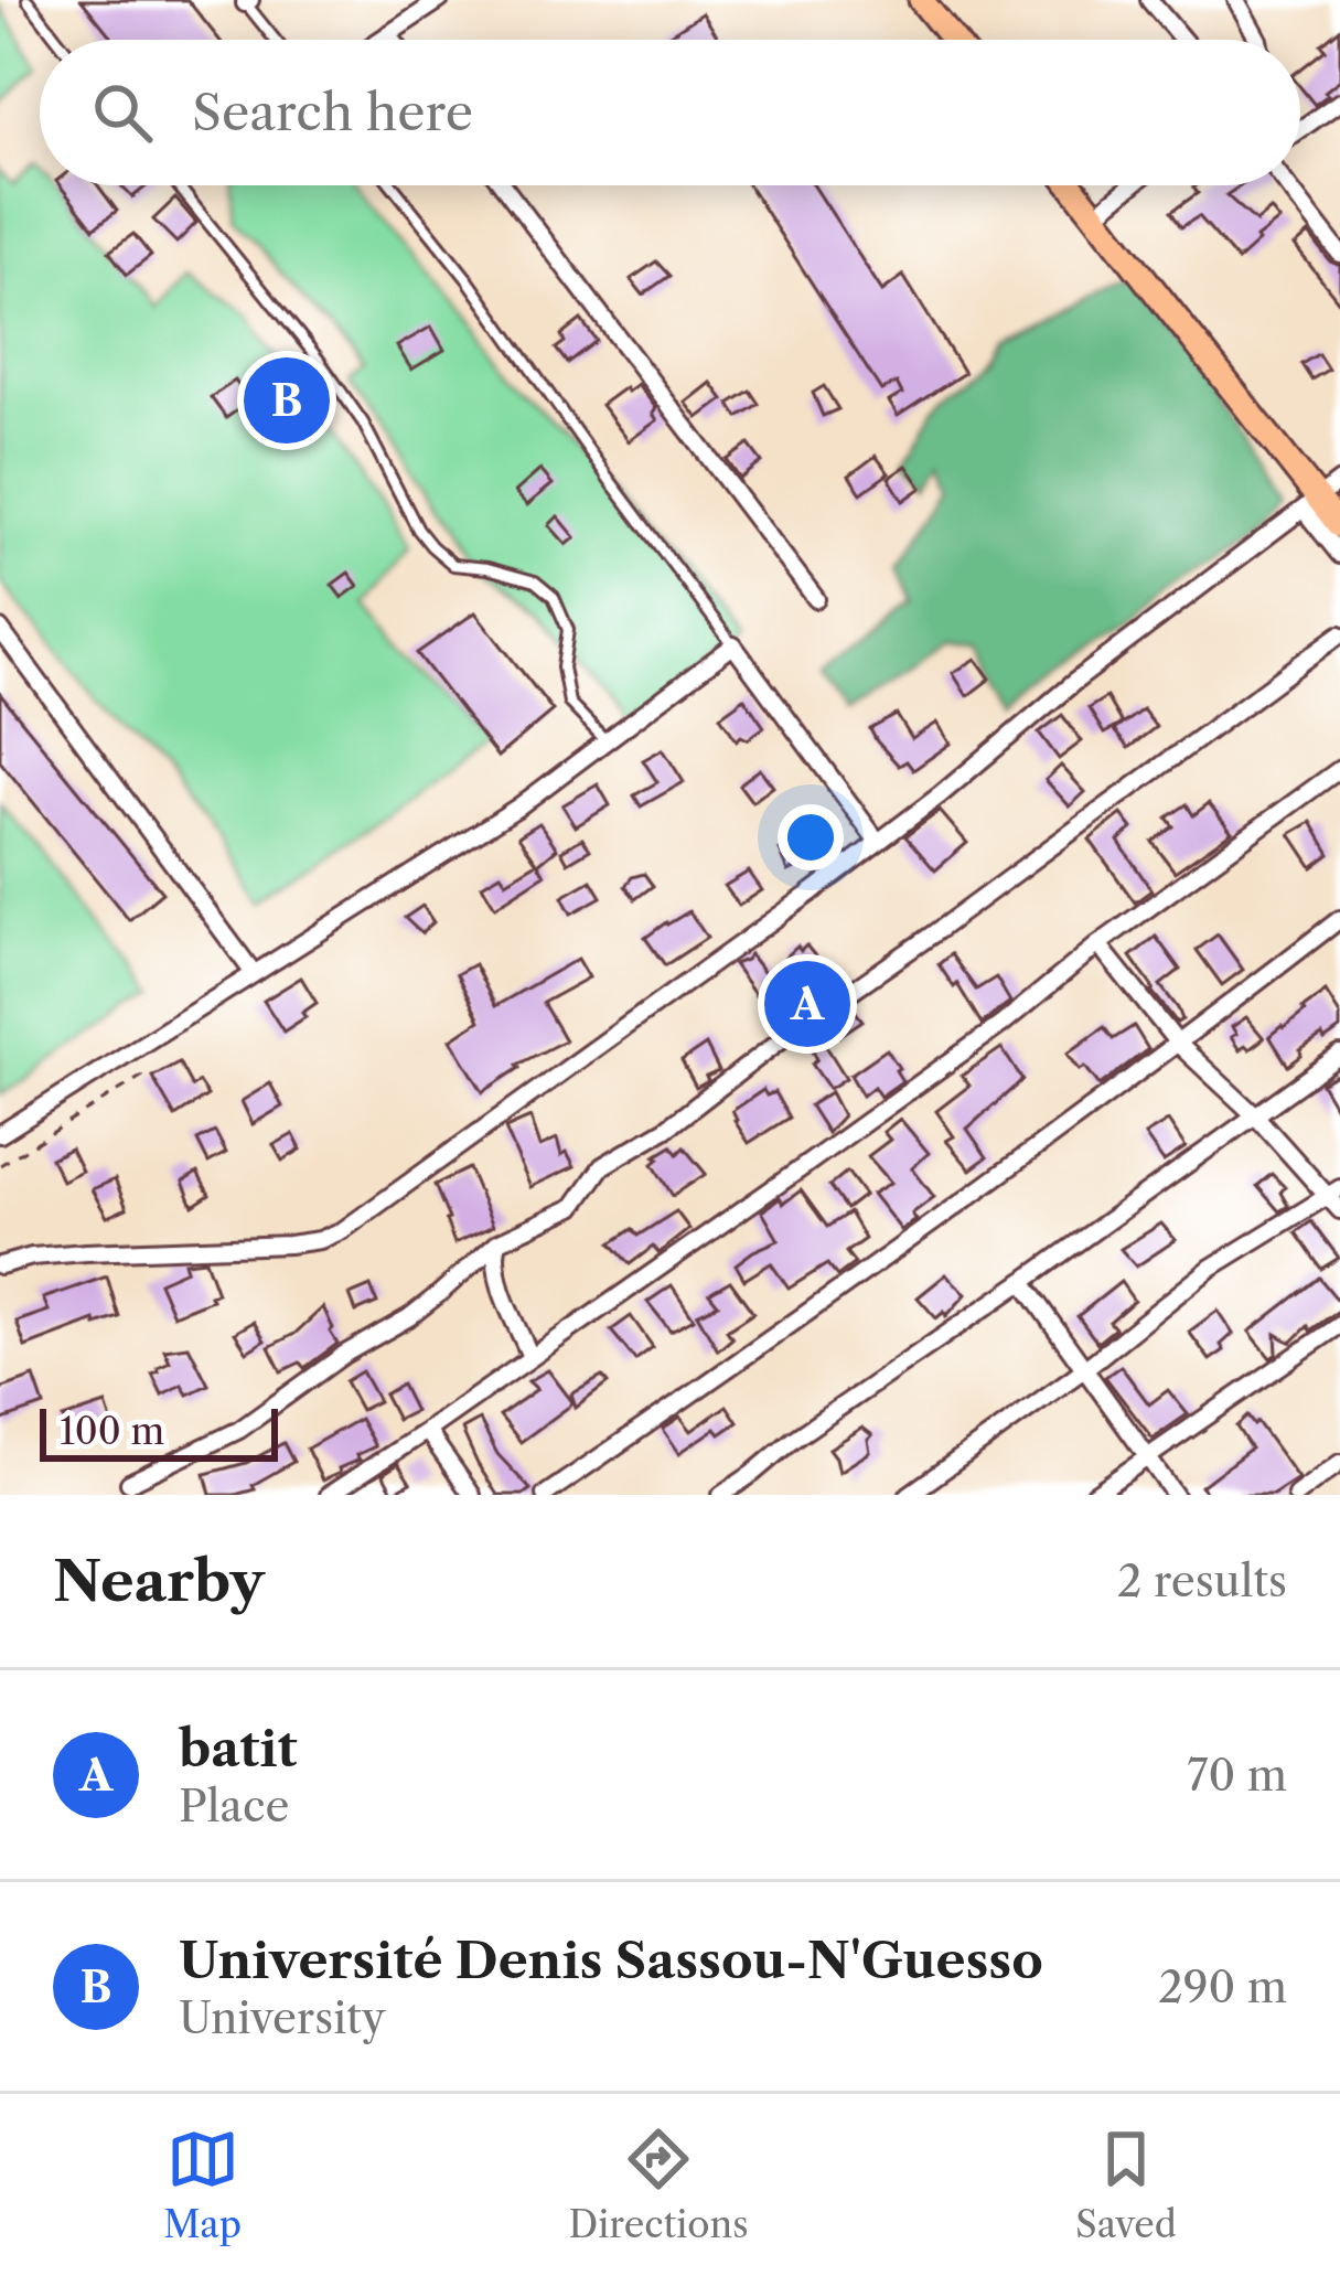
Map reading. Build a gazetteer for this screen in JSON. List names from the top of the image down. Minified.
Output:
{"scale_bar":"100 m","page":{"search":"Search here","pins":["B","A"],"scale":"100 m","heading":["Nearby","2 results"],"list":[{"mark":"A","name":"batit","note":"Place","value":"70 m"},{"mark":"B","name":"Université Denis Sassou-N'Guesso","note":"University","value":"290 m"}],"nav":["Map","Directions","Saved"]}}
